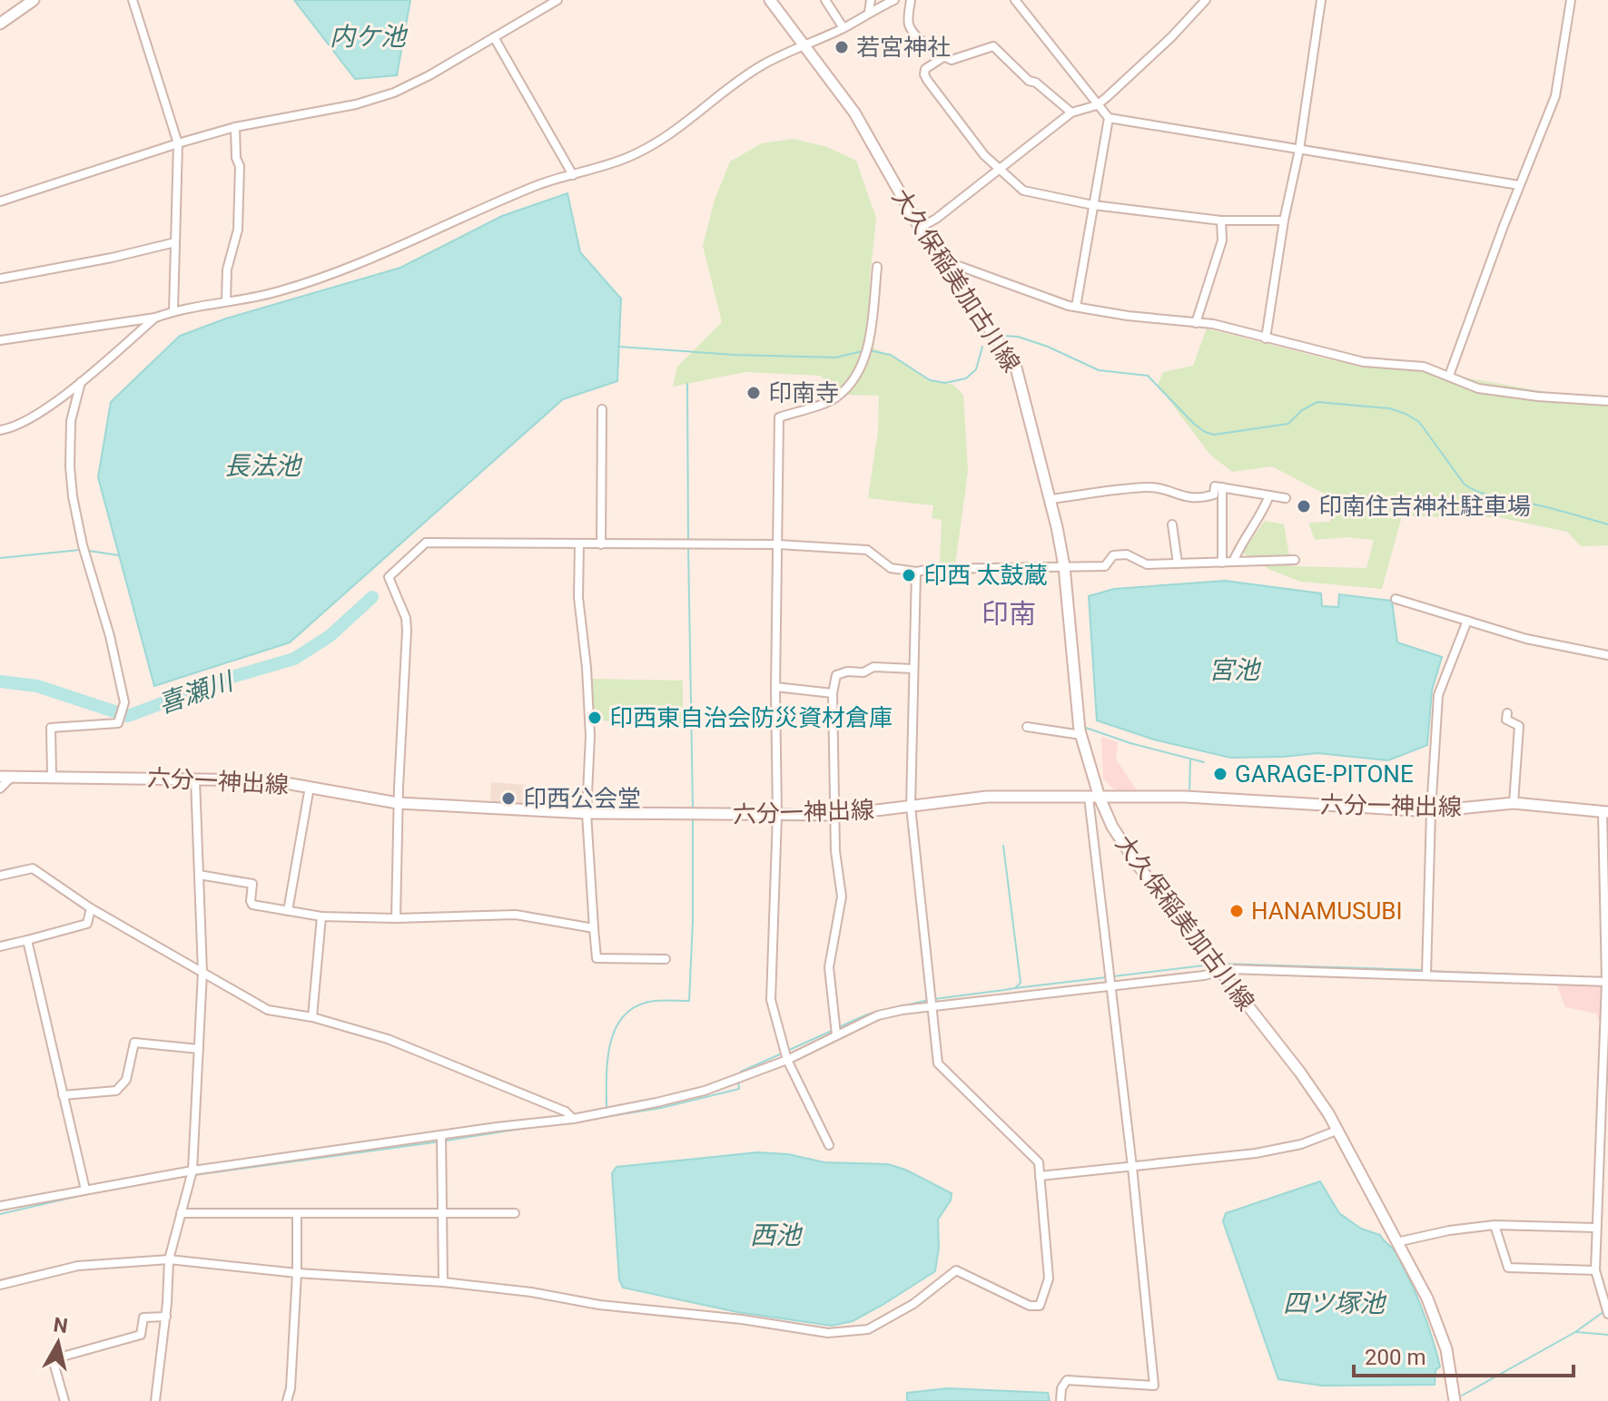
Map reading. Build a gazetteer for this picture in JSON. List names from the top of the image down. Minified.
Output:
{"streets":{"main road":["大久保稲美加古川線","六分一神出線"]},"crossings":[["大久保稲美加古川線","六分一神出線"]],"districts":["印南"],"water":["内ケ池","長法池","宮池","喜瀬川","西池","四ツ塚池"],"places":["若宮神社","印南寺","印南住吉神社駐車場","印西 太鼓蔵","印西東自治会防災資材倉庫","GARAGE-PITONE","印西公会堂","HANAMUSUBI"],"scale_bar":"200 m","north":"top"}
